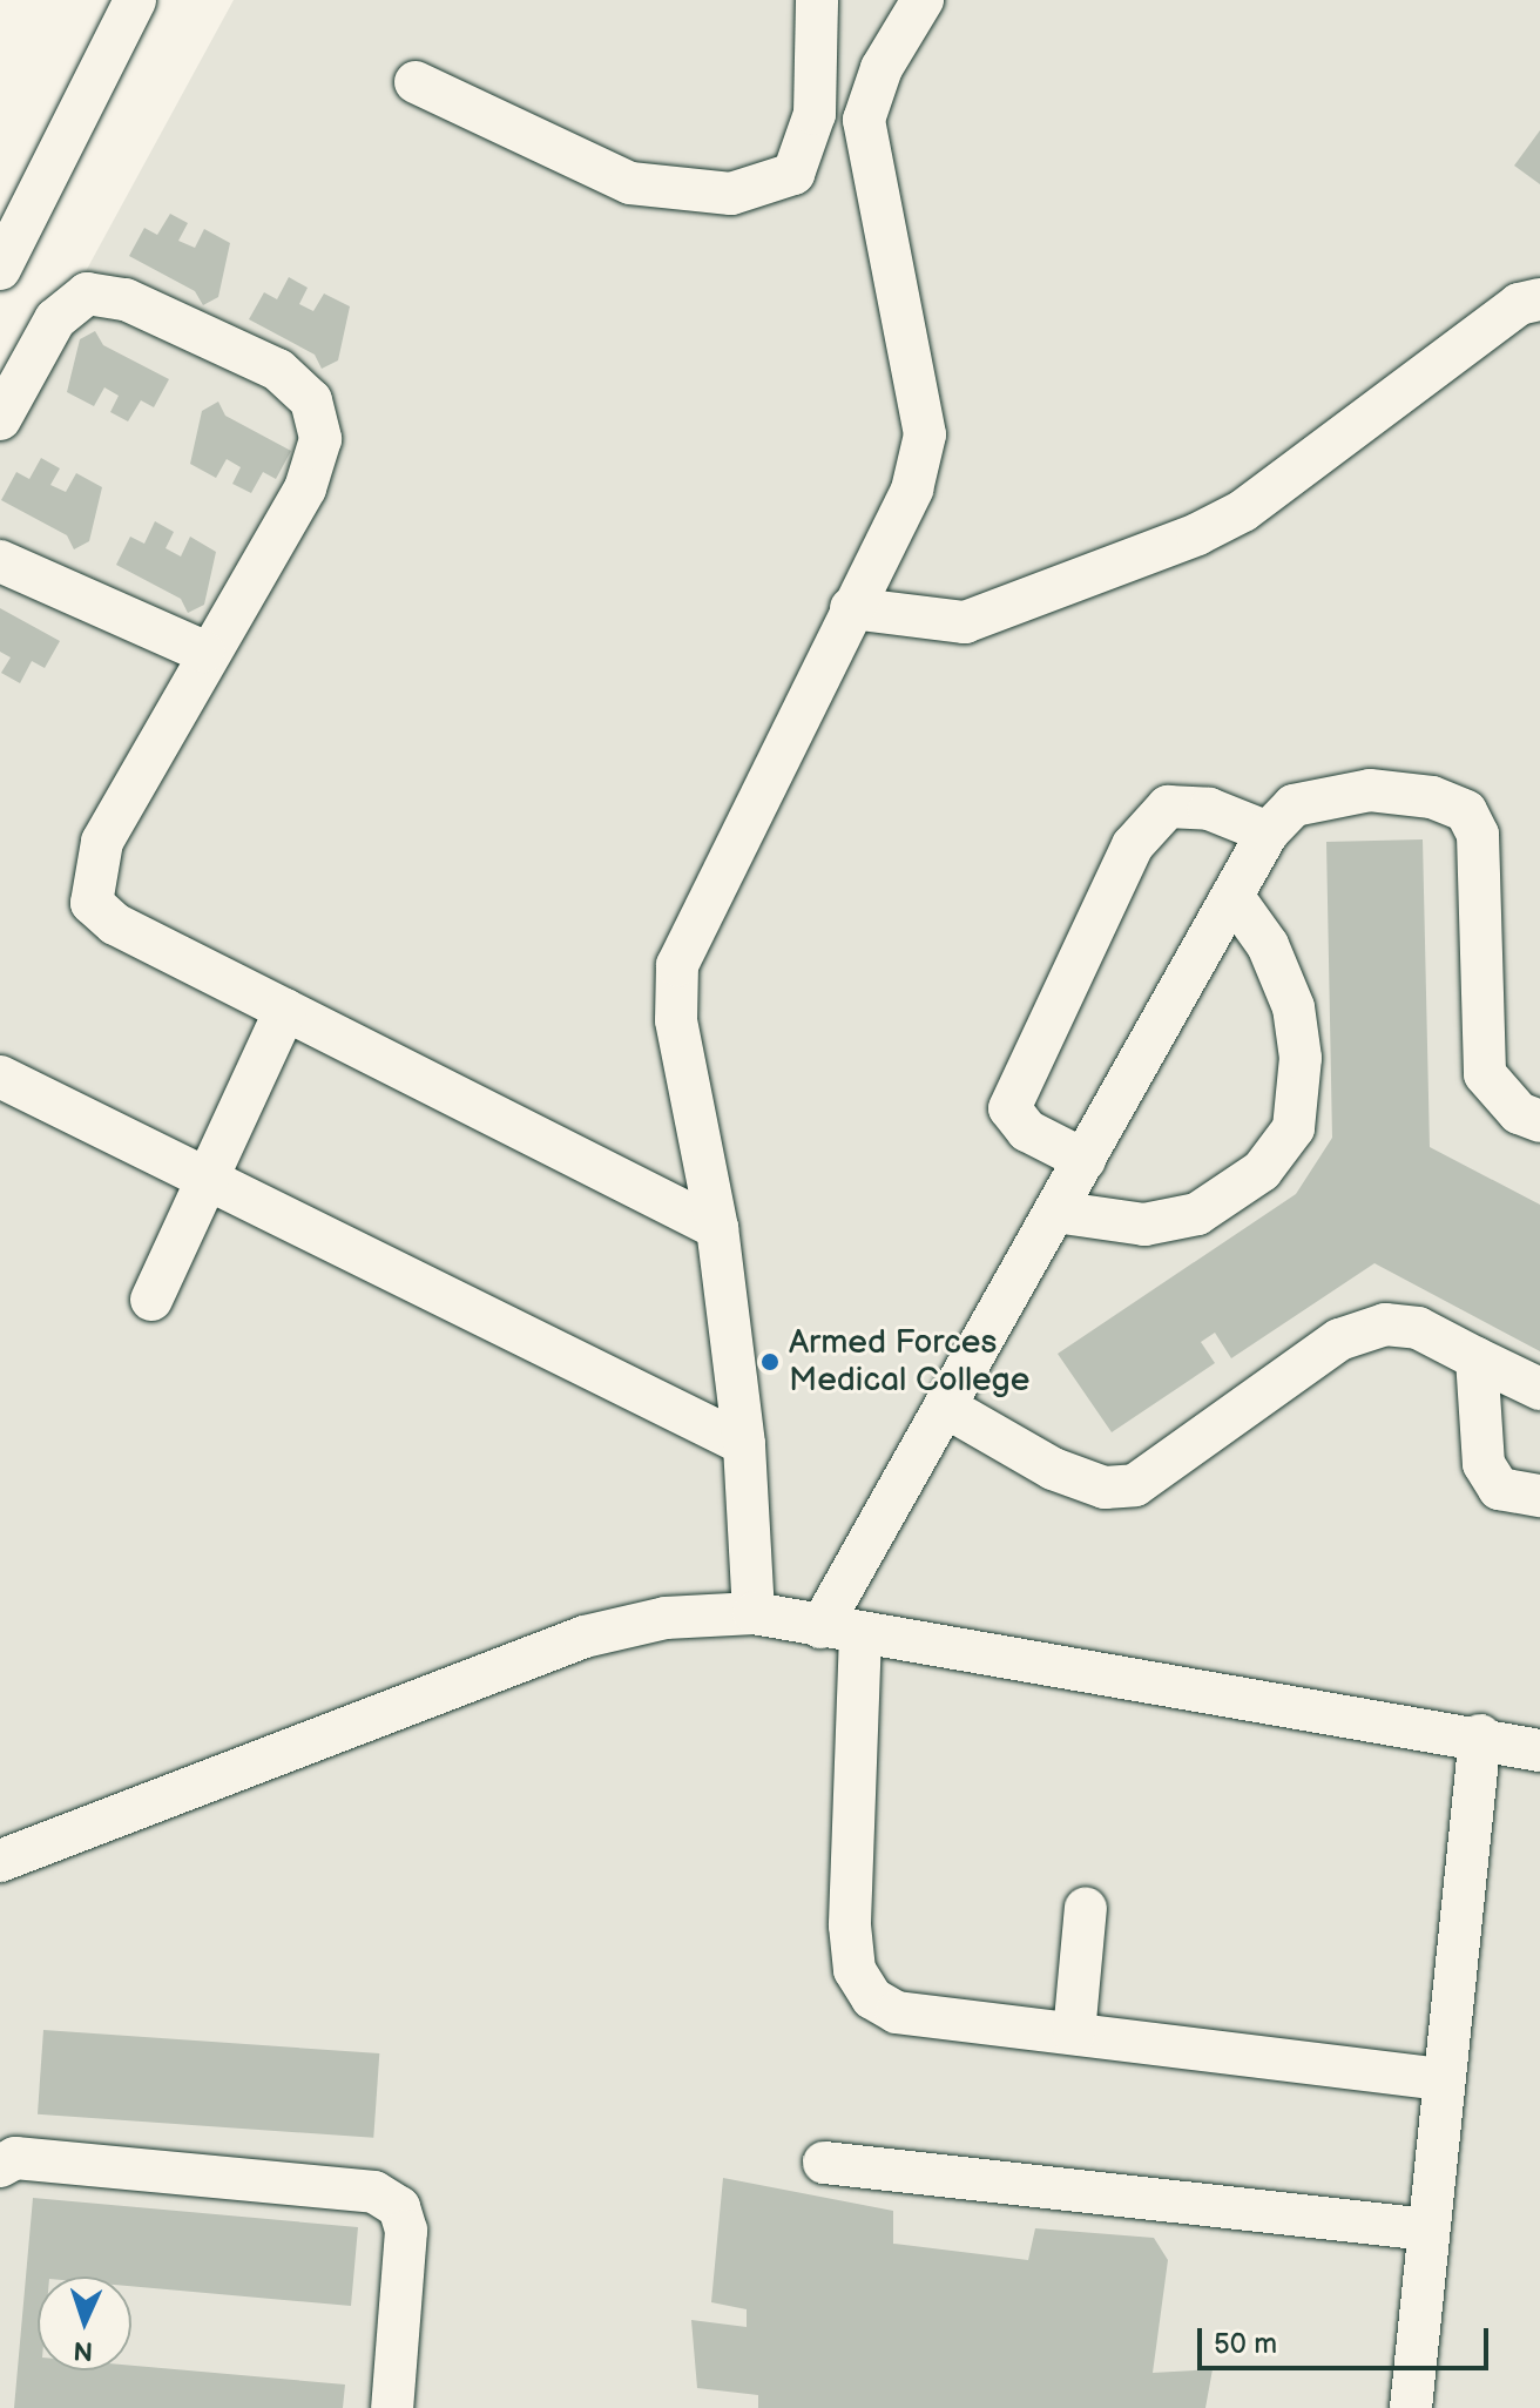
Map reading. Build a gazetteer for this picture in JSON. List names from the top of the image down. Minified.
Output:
{"places":["Armed Forces Medical College"],"scale_bar":"50 m","north":"bottom"}
